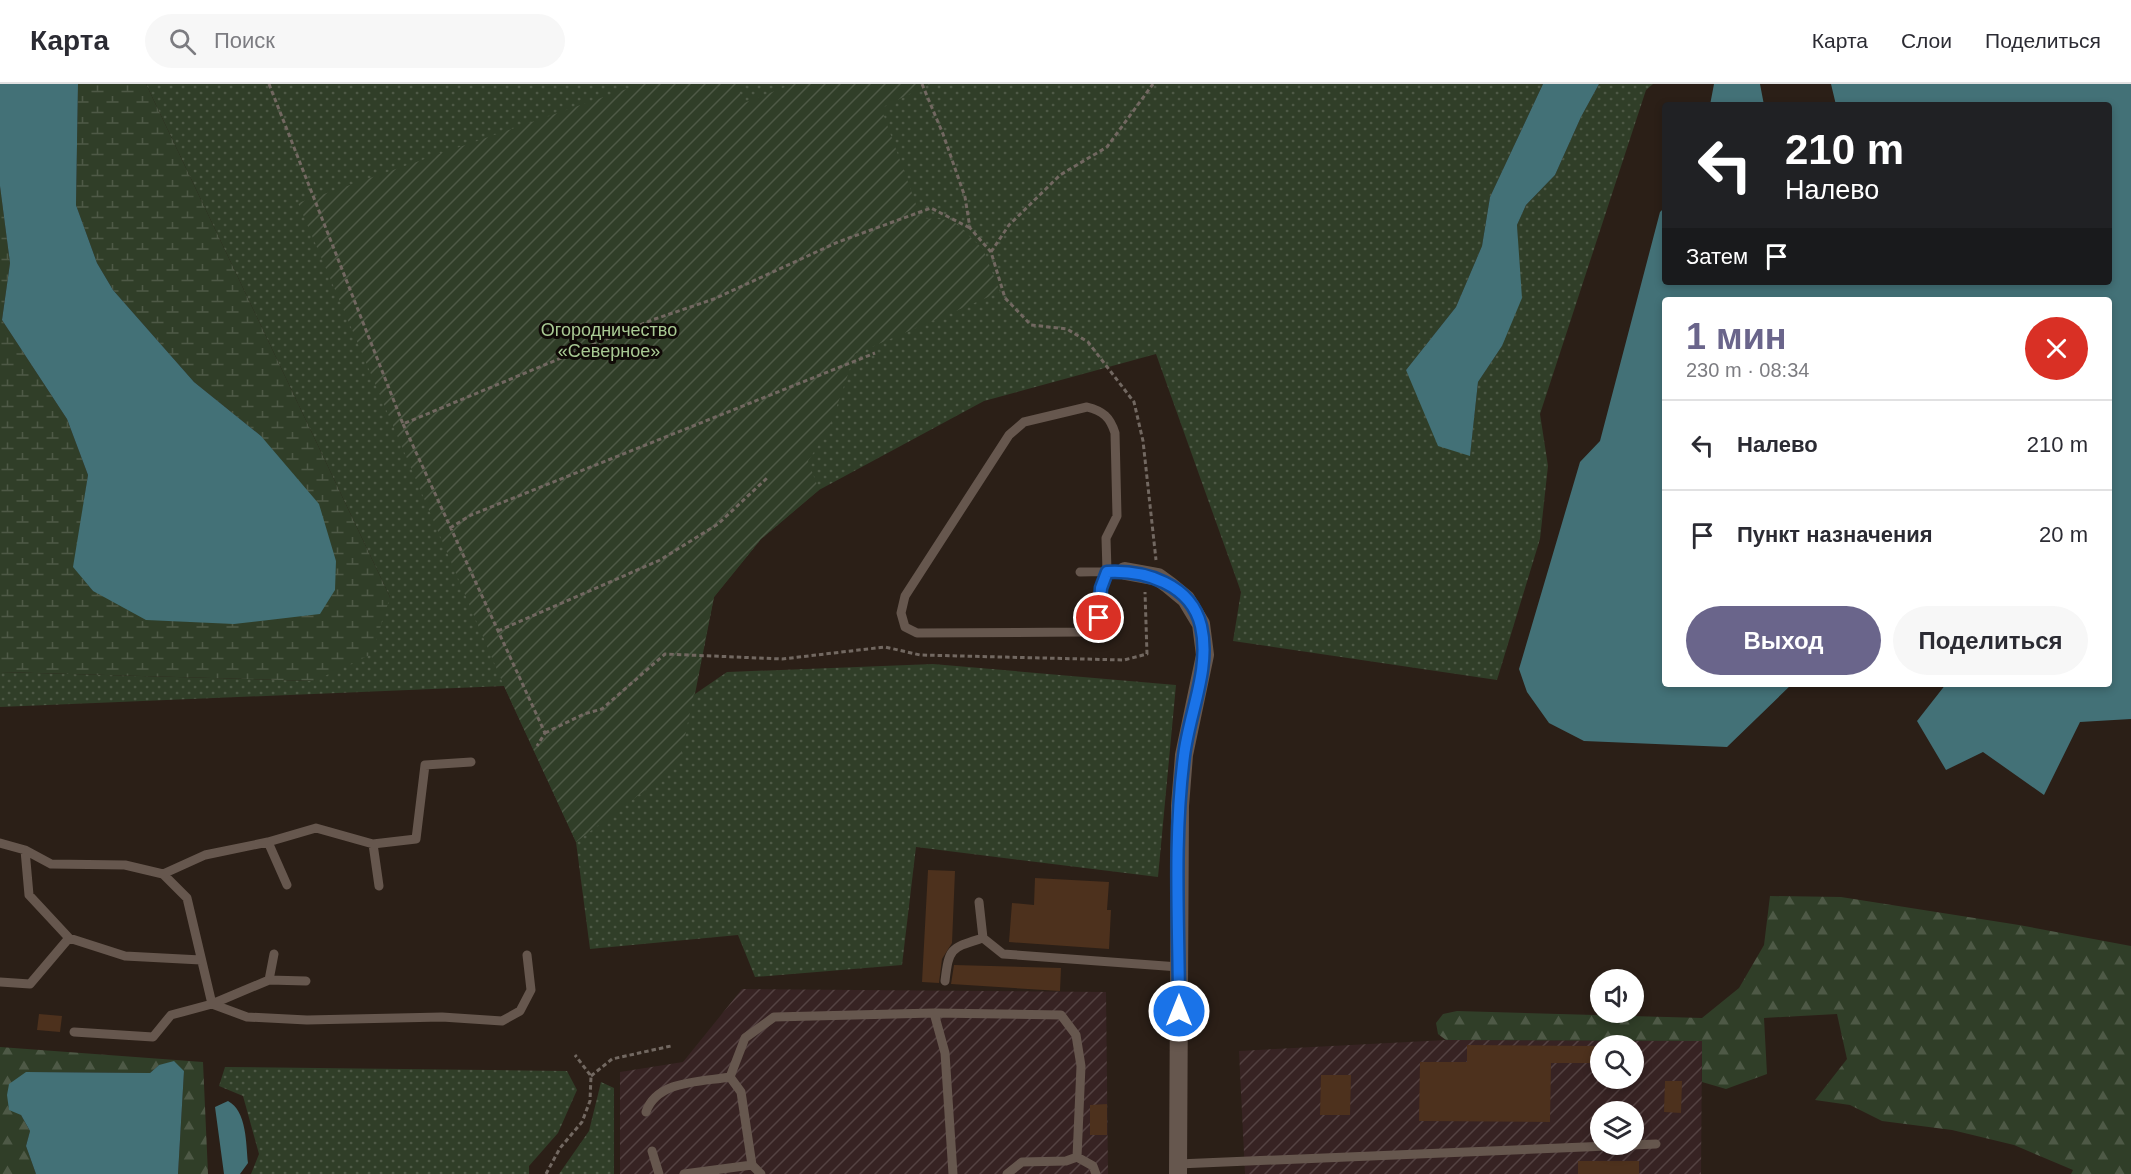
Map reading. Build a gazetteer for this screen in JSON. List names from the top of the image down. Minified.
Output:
{"parks":["Огородничество «Северное»"],"page":{"header":"Карта","search":"Поиск","nav":["Карта","Слои","Поделиться"],"turn":["210 m","Налево"],"then":"Затем","heading":["1 мин","230 m · 08:34"],"list":[{"name":"Налево","value":"210 m"},{"name":"Пункт назначения","value":"20 m"}],"buttons":["Выход","Поделиться"]}}
